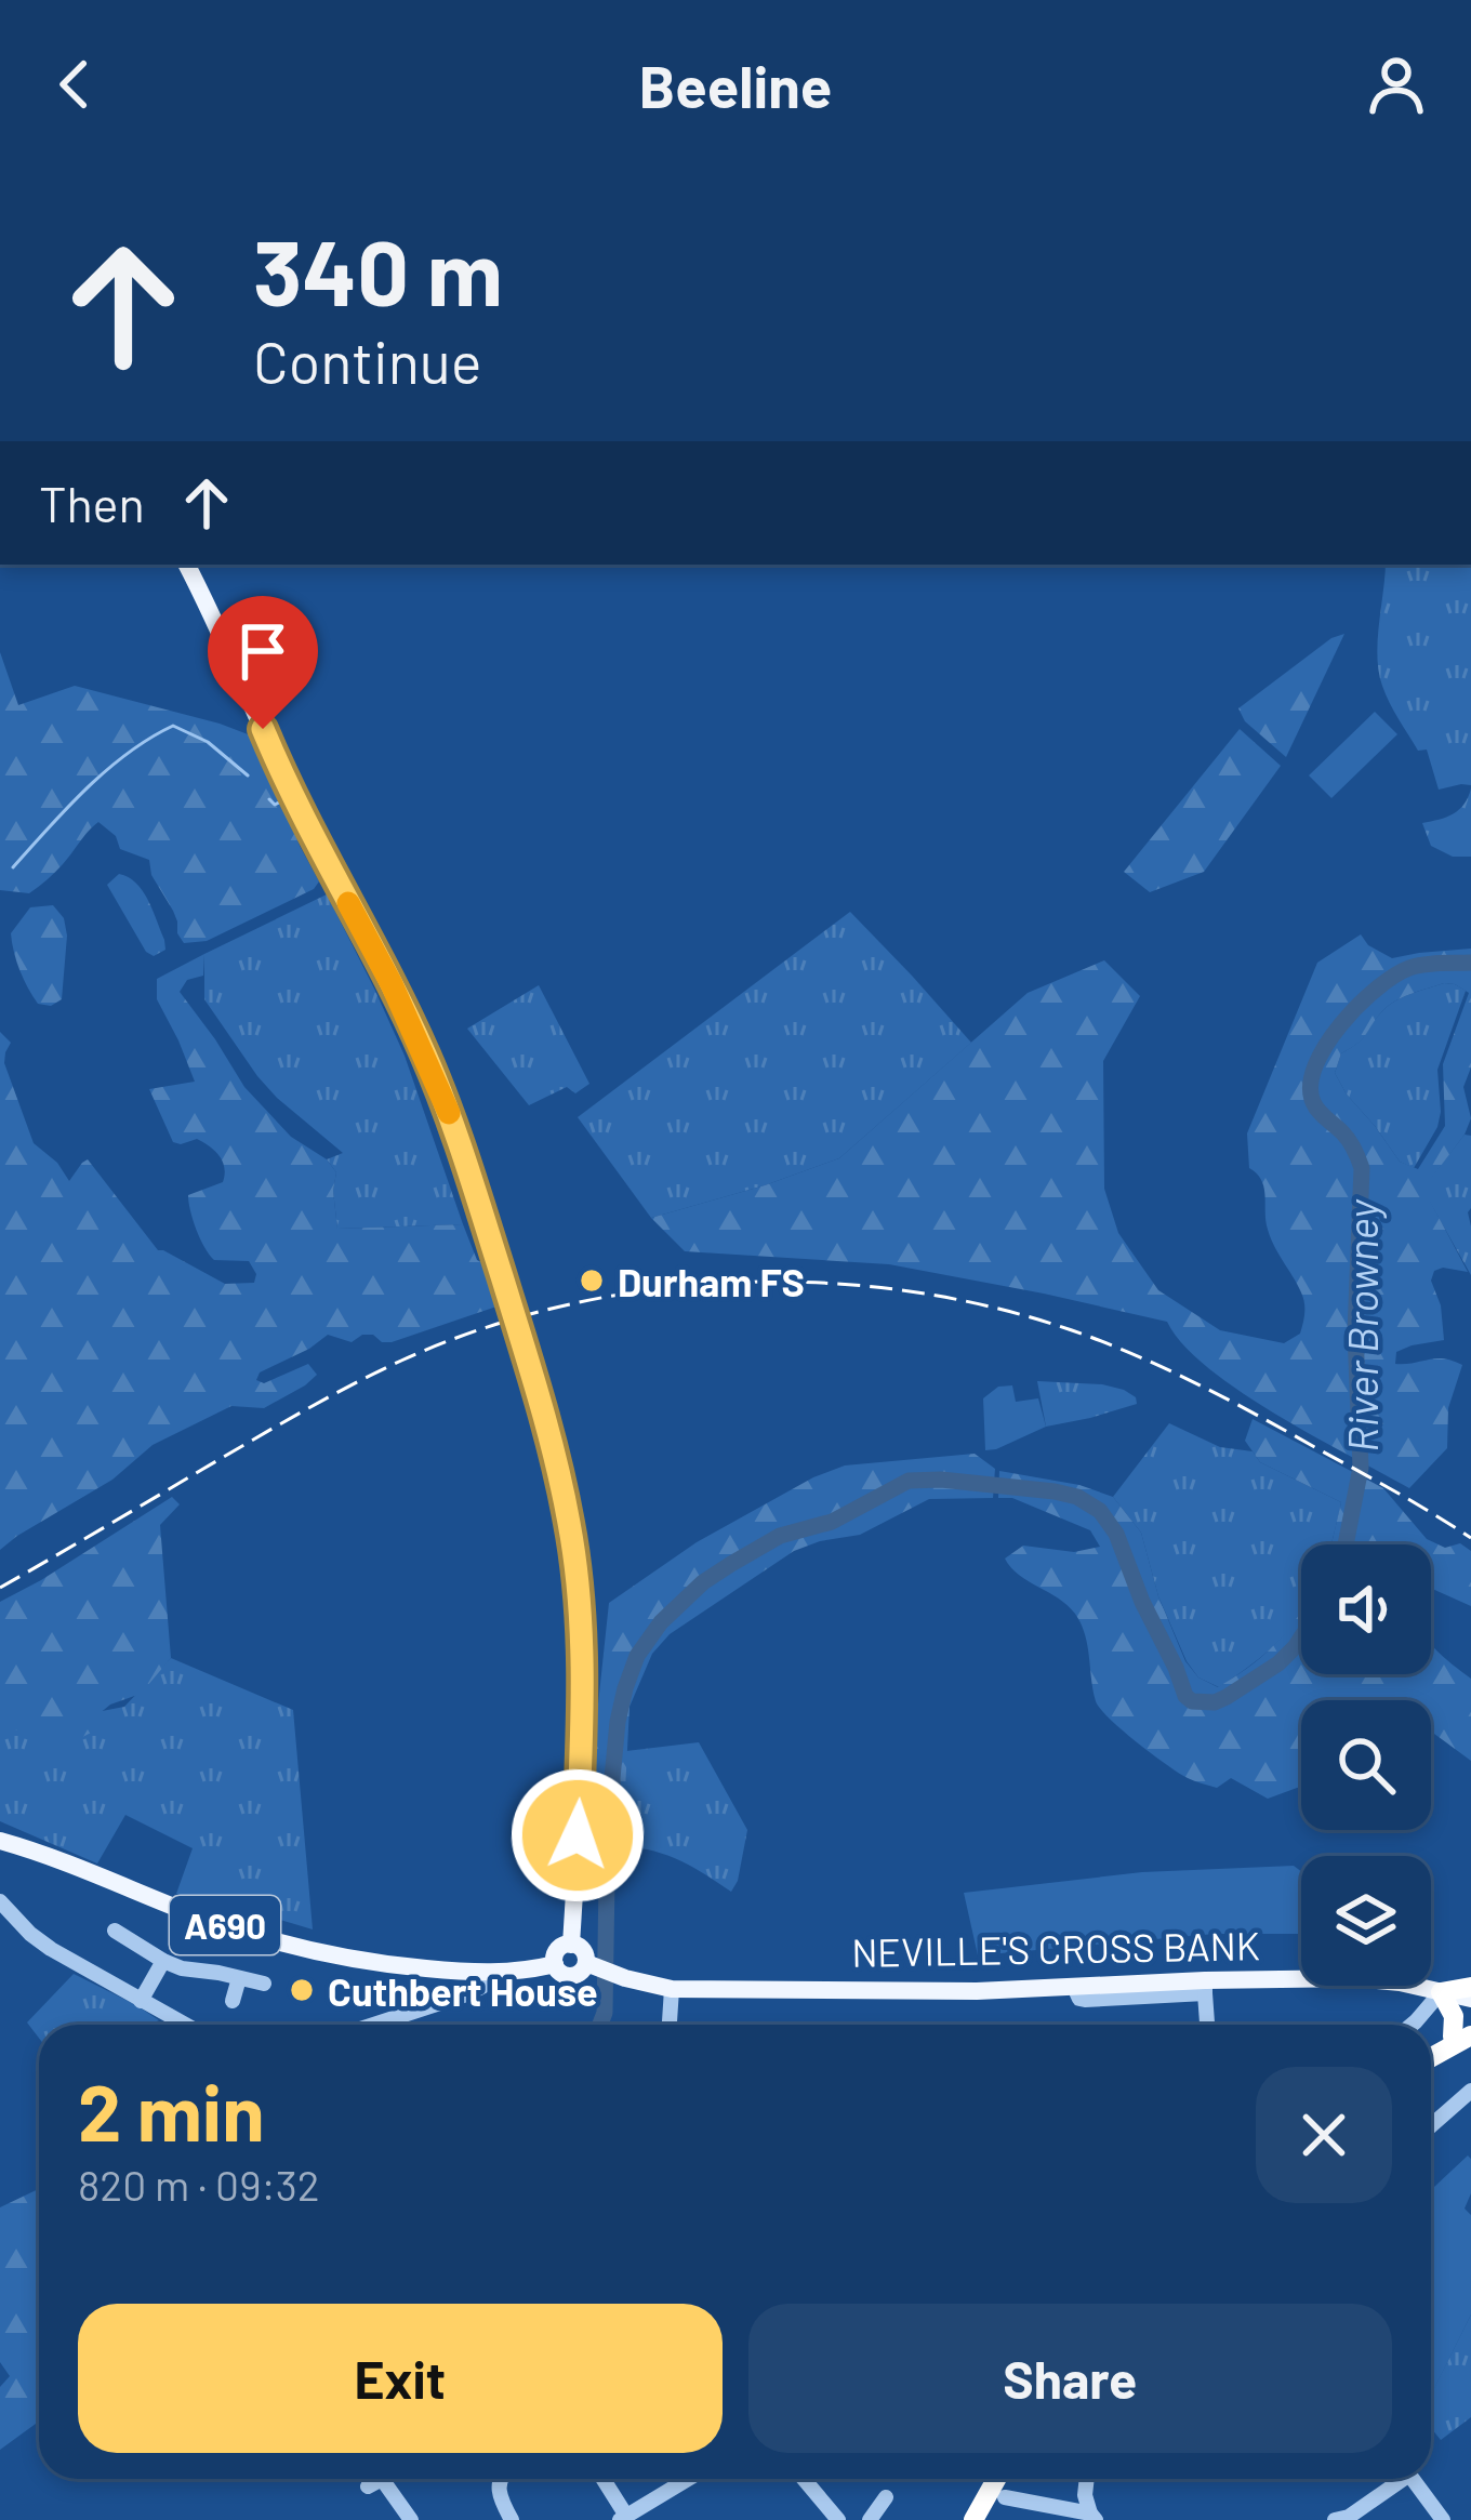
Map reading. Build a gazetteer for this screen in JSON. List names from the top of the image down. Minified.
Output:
{"streets":{"main road":["A690","NEVILLE'S CROSS BANK"]},"crossings":[["A690","NEVILLE'S CROSS BANK"]],"water":["River Browney"],"places":["Durham FS","Cuthbert House"],"page":{"header":"Beeline","turn":["340 m","Continue"],"then":"Then","heading":["2 min","820 m · 09:32"],"buttons":["Exit","Share"]}}
